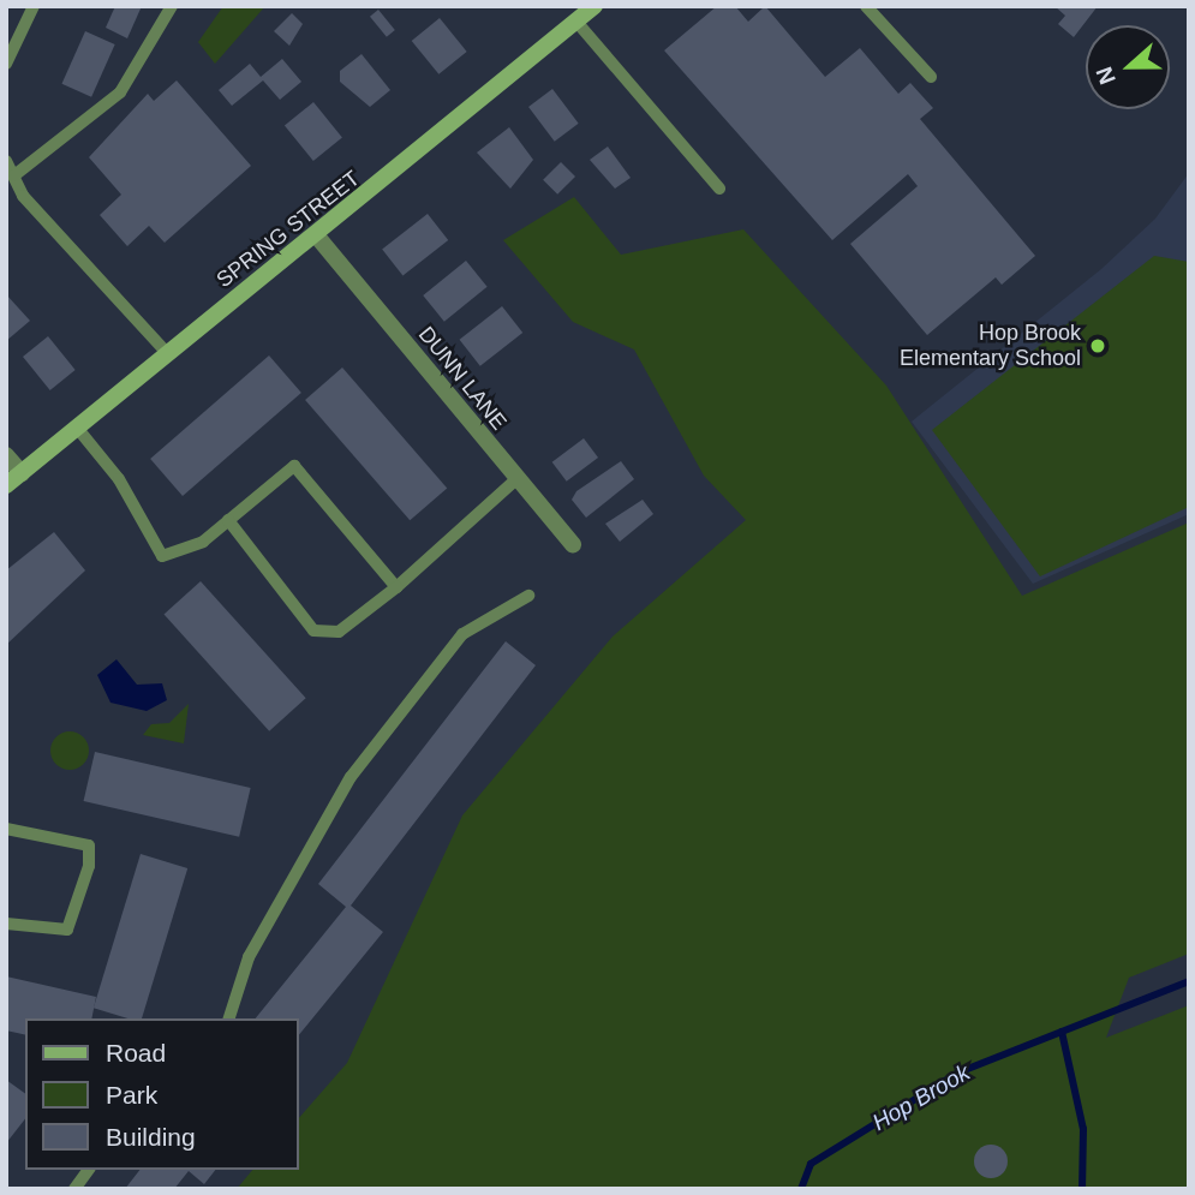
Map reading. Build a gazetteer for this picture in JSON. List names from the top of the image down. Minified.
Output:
{"streets":{"main road":["SPRING STREET"],"street":["DUNN LANE"]},"crossings":[["SPRING STREET","DUNN LANE"]],"water":["Hop Brook"],"places":["Hop Brook Elementary School"],"legend":["Road","Park","Building"],"north":"left"}
